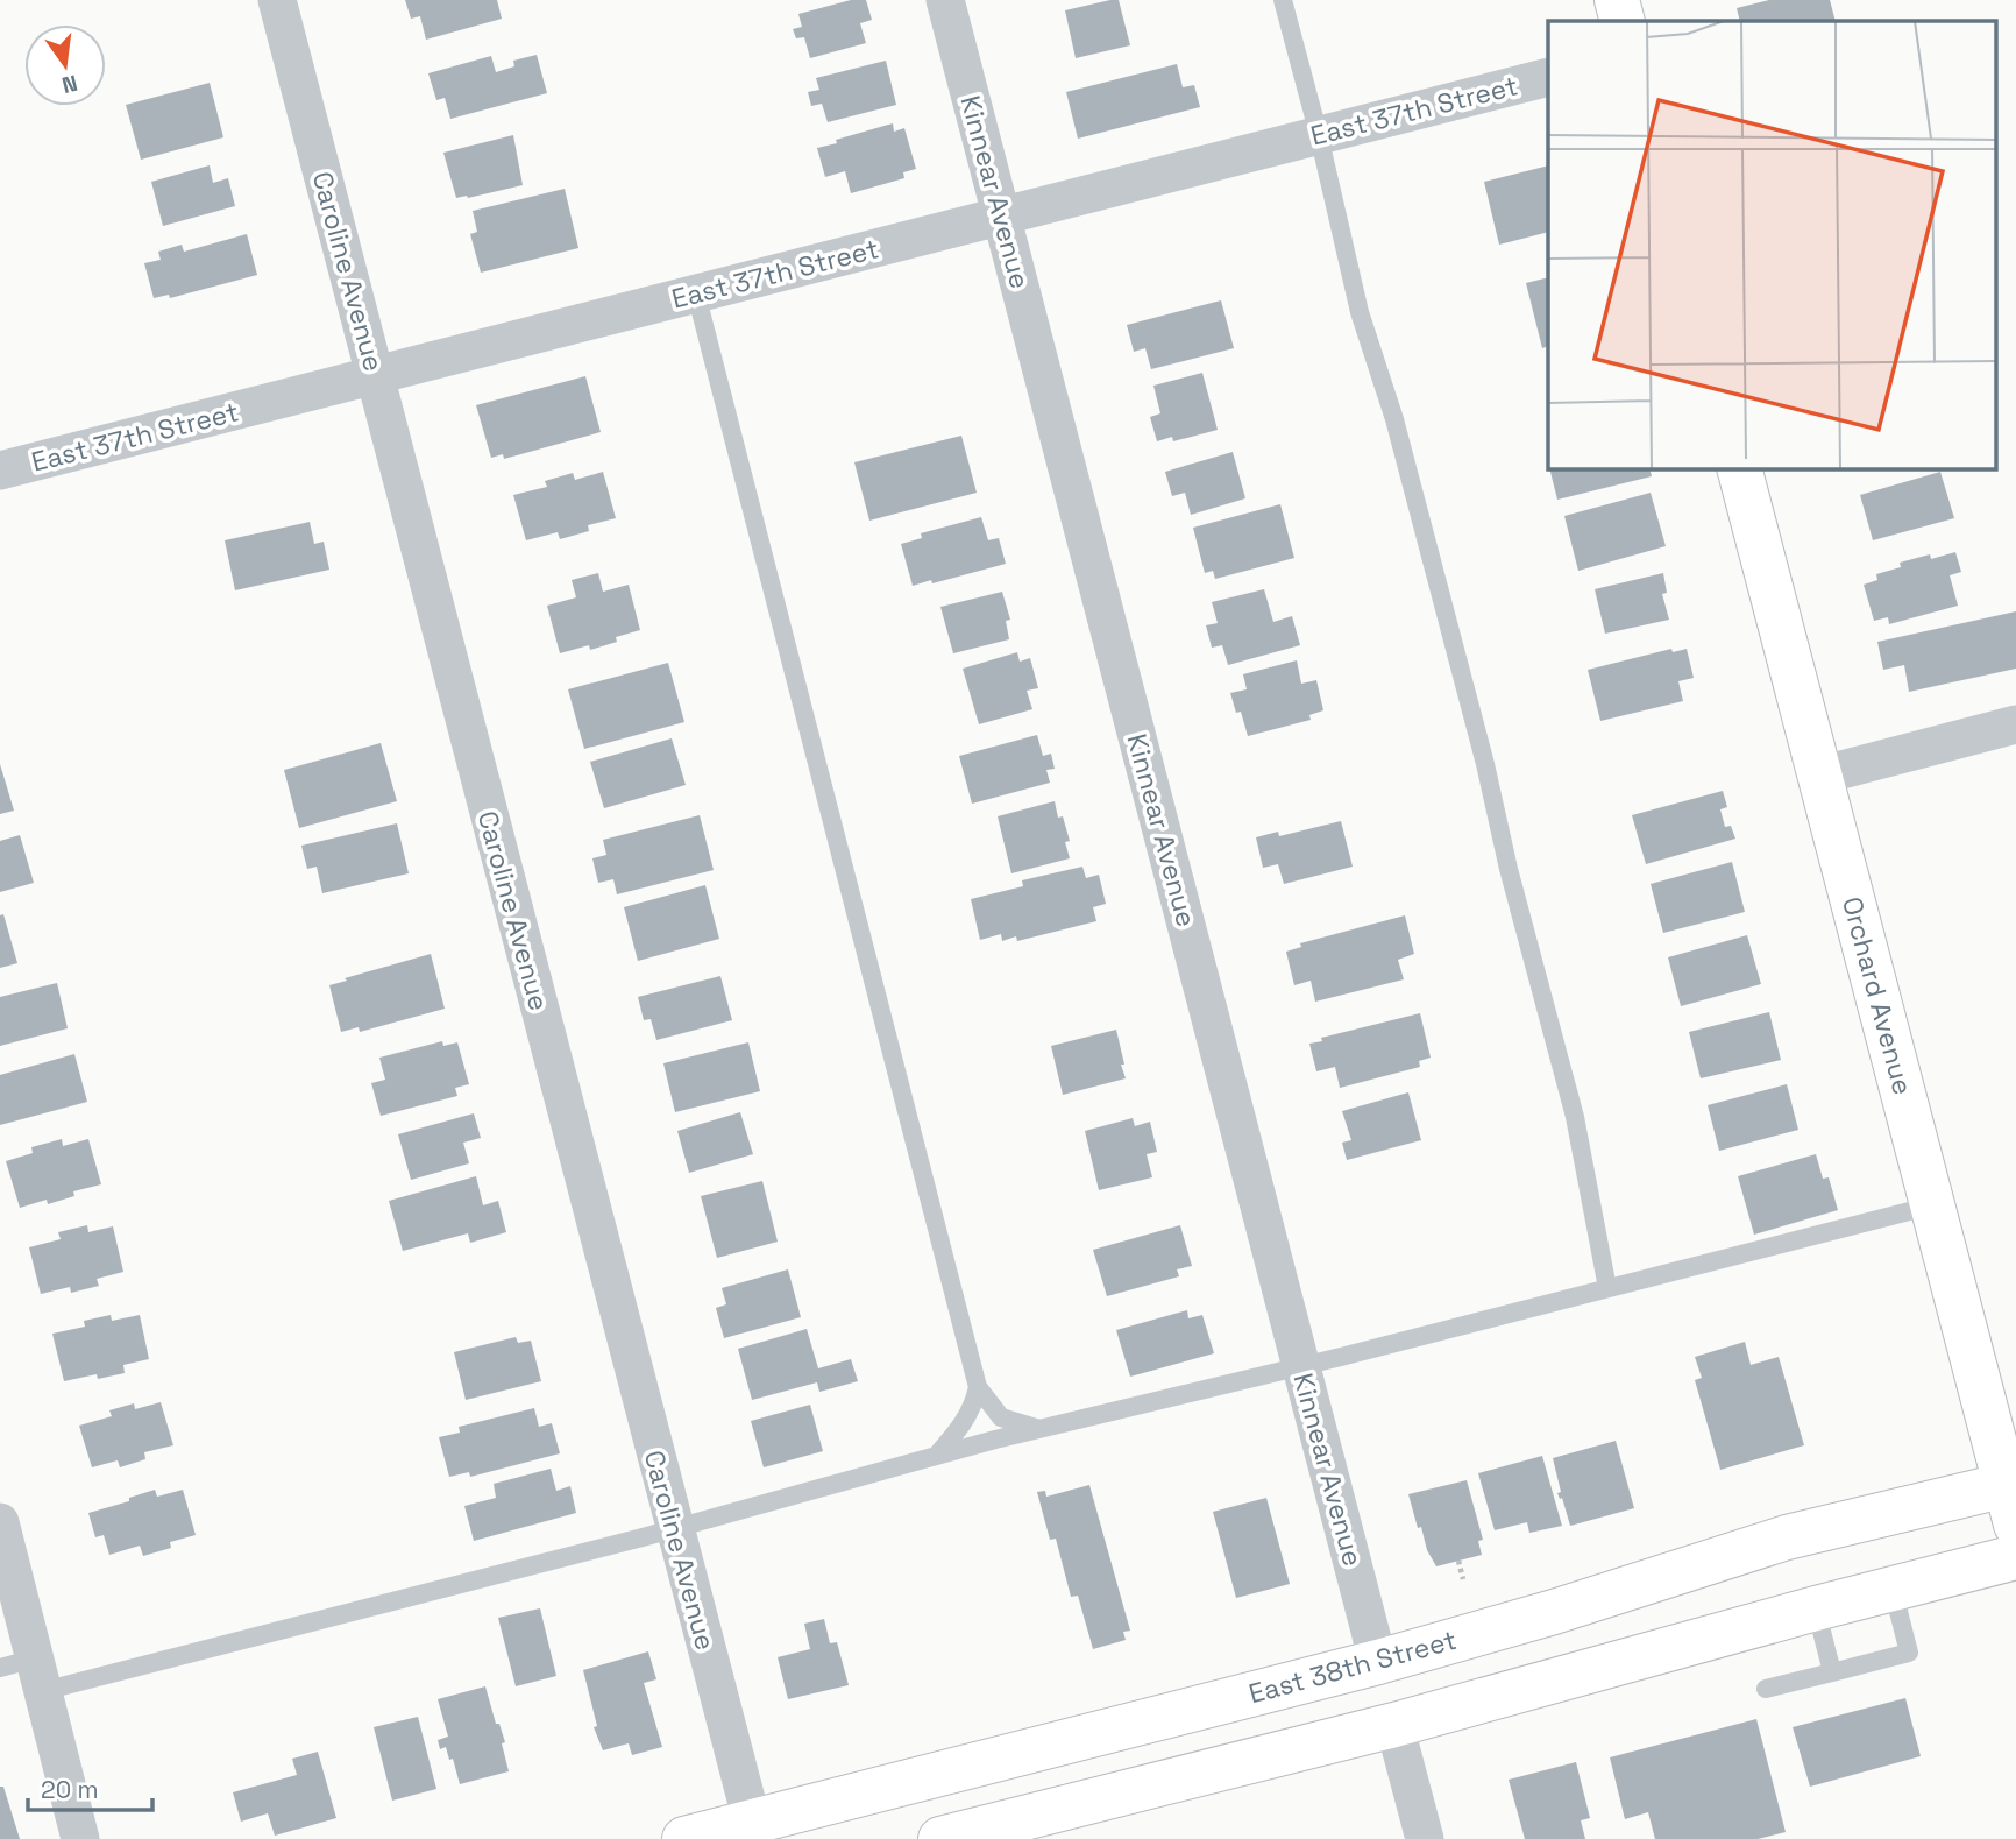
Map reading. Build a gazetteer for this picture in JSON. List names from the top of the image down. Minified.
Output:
{"streets":{"main road":["Orchard Avenue","East 38th Street"],"street":["East 37th Street","Kinnear Avenue","Caroline Avenue"]},"crossings":[["East 37th Street","Kinnear Avenue"],["East 37th Street","Caroline Avenue"],["Kinnear Avenue","East 38th Street"],["Caroline Avenue","East 38th Street"],["Orchard Avenue","East 38th Street"]],"scale_bar":"20 m","north":"bottom"}
